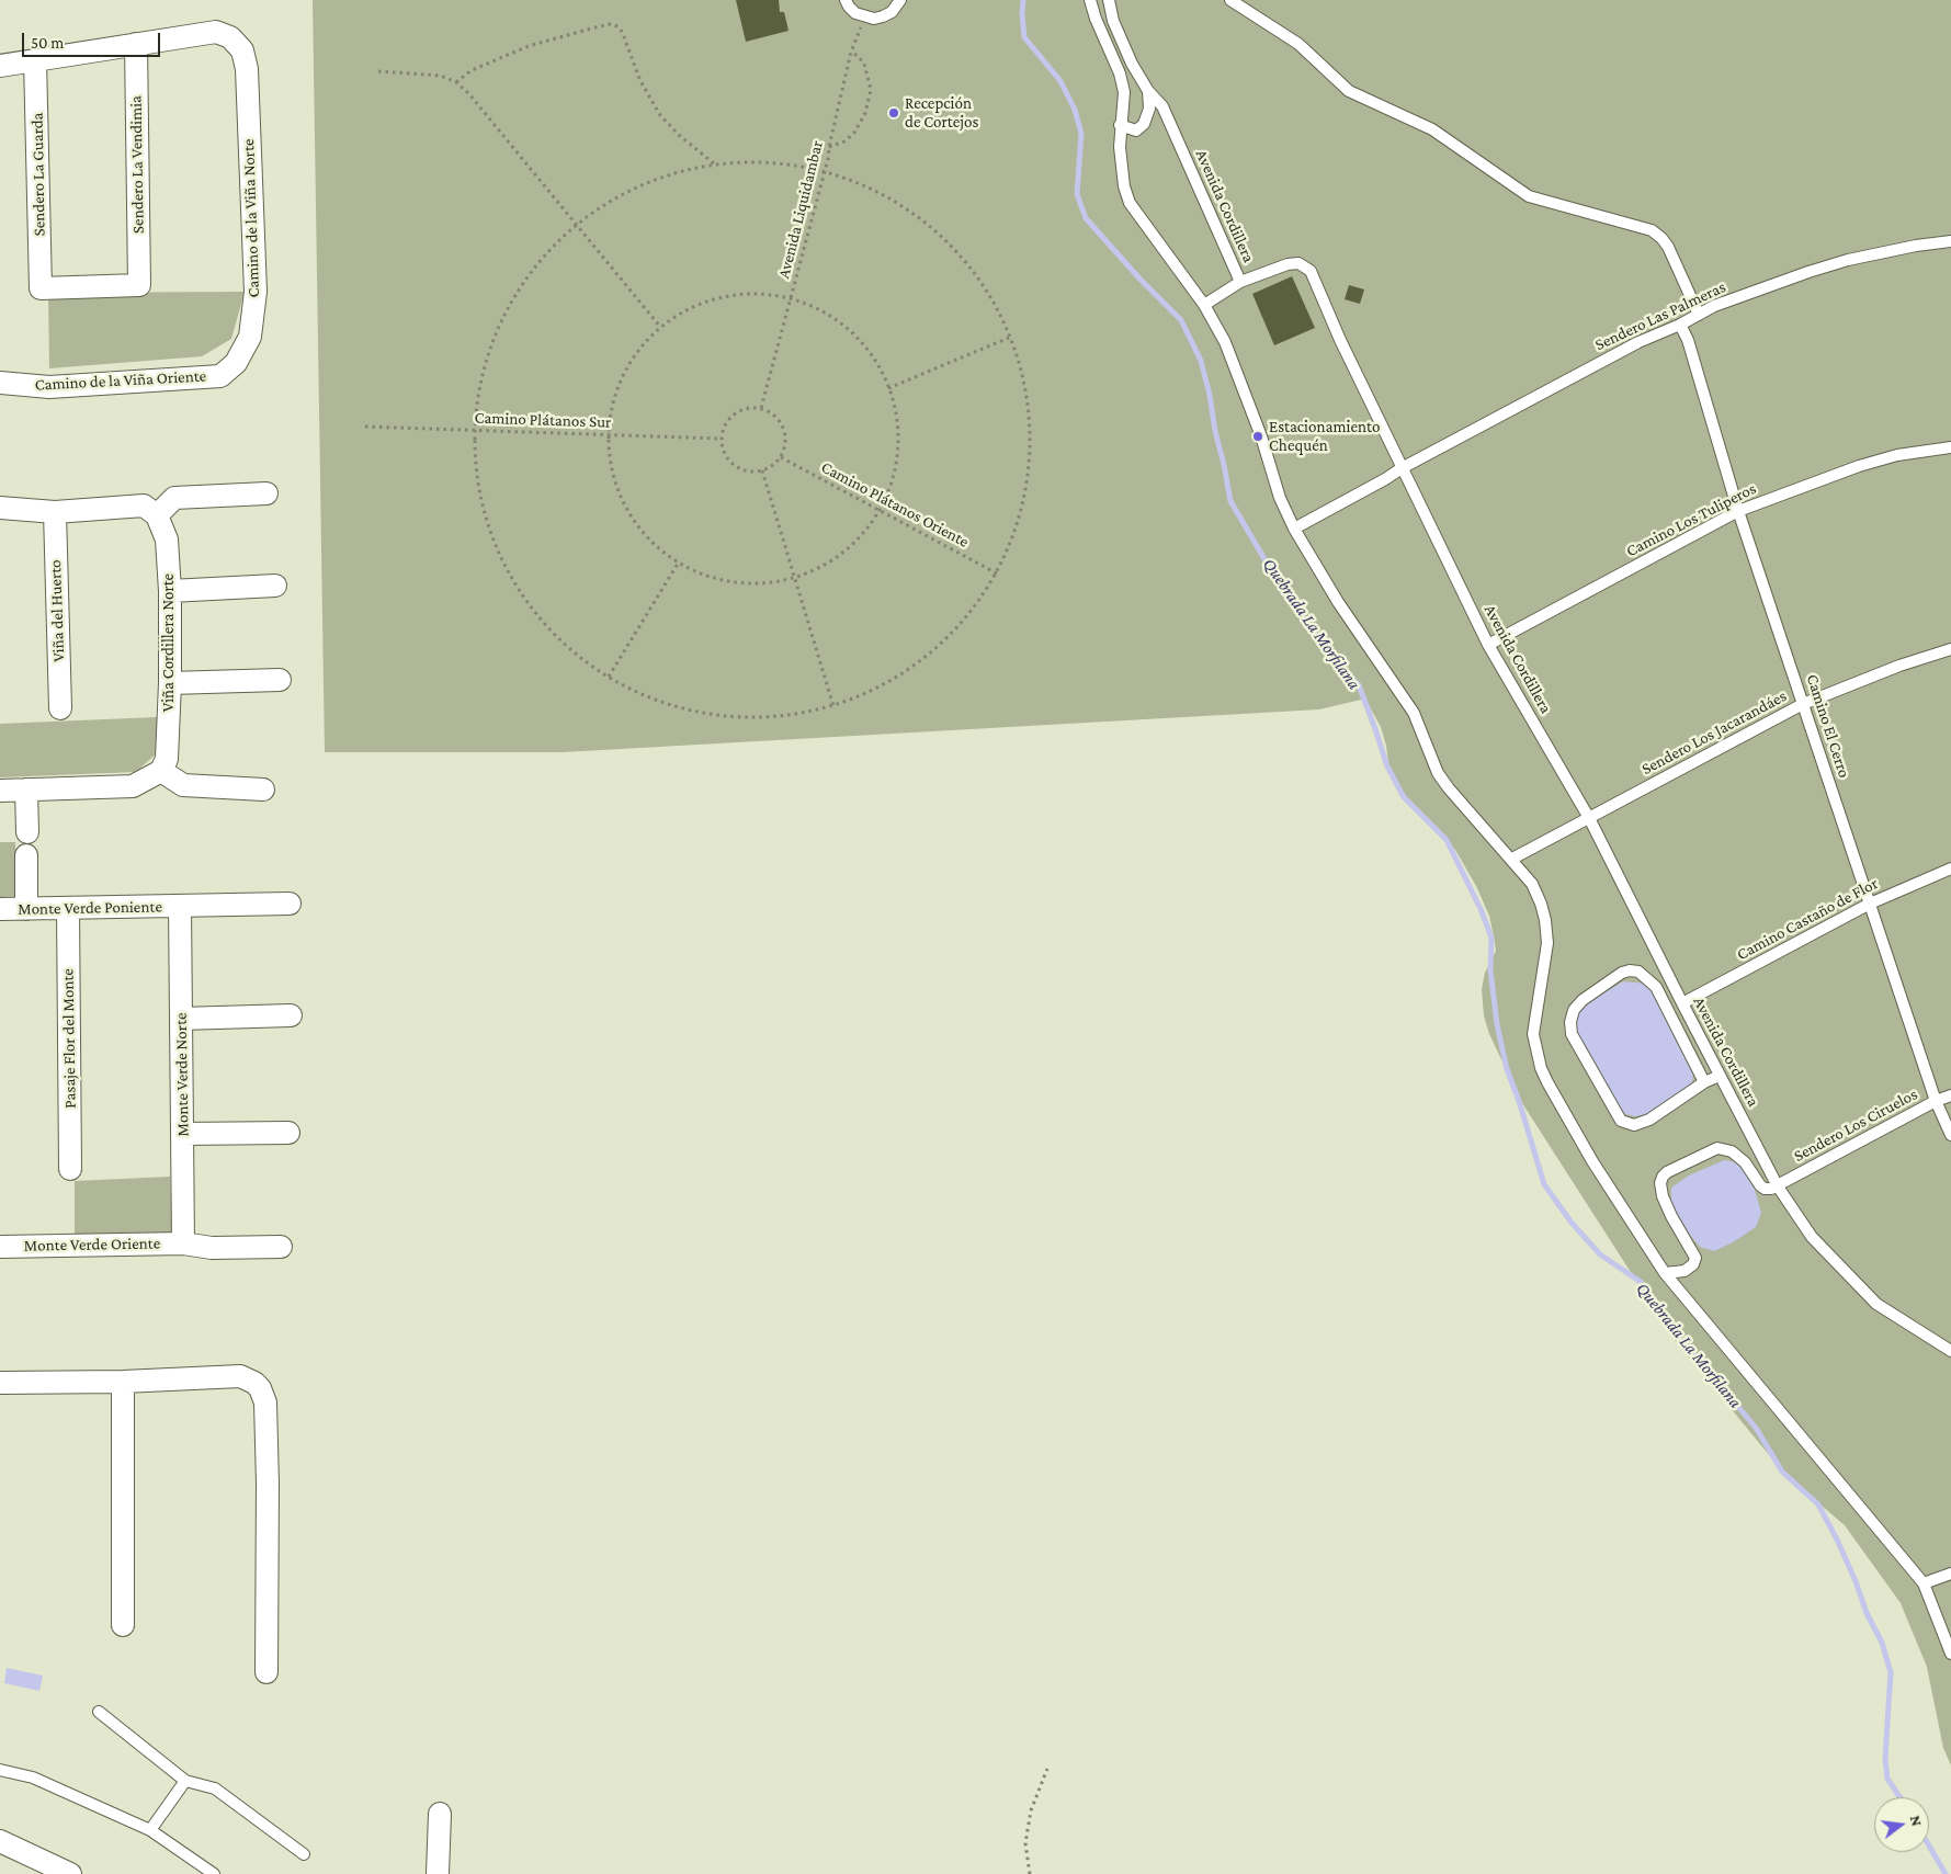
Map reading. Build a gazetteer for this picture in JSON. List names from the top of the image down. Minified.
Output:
{"streets":{"street":["Sendero La Vendimia","Sendero La Guarda","Camino de la Viña Norte","Camino de la Viña Oriente","Viña del Huerto","Viña Cordillera Norte","Monte Verde Poniente","Pasaje Flor del Monte","Monte Verde Norte","Monte Verde Oriente"],"lane":["Avenida Cordillera","Sendero Las Palmeras","Camino Los Tuliperos","Camino El Cerro","Sendero Los Jacarandáes","Camino Castaño de Flor","Sendero Los Ciruelos"],"path":["Avenida Liquidambar","Camino Plátanos Sur","Camino Plátanos Oriente"]},"crossings":[["Sendero La Vendimia","Sendero La Guarda"],["Sendero La Vendimia","Camino de la Viña Norte"],["Sendero La Guarda","Camino de la Viña Norte"],["Avenida Cordillera","Sendero Las Palmeras"],["Avenida Cordillera","Camino Los Tuliperos"],["Avenida Cordillera","Sendero Los Jacarandáes"],["Avenida Cordillera","Camino Castaño de Flor"],["Avenida Cordillera","Sendero Los Ciruelos"],["Avenida Liquidambar","Camino Plátanos Sur"],["Avenida Liquidambar","Camino Plátanos Oriente"],["Camino de la Viña Norte","Camino de la Viña Oriente"],["Sendero Las Palmeras","Camino El Cerro"],["Camino Plátanos Sur","Camino Plátanos Oriente"],["Camino Los Tuliperos","Camino El Cerro"],["Camino El Cerro","Sendero Los Jacarandáes"],["Camino El Cerro","Camino Castaño de Flor"],["Camino El Cerro","Sendero Los Ciruelos"],["Monte Verde Poniente","Pasaje Flor del Monte"],["Monte Verde Poniente","Monte Verde Norte"],["Monte Verde Norte","Monte Verde Oriente"]],"water":["Quebrada La Morfilana"],"places":["Recepción de Cortejos","Estacionamiento Chequén"],"scale_bar":"50 m","north":"right"}
